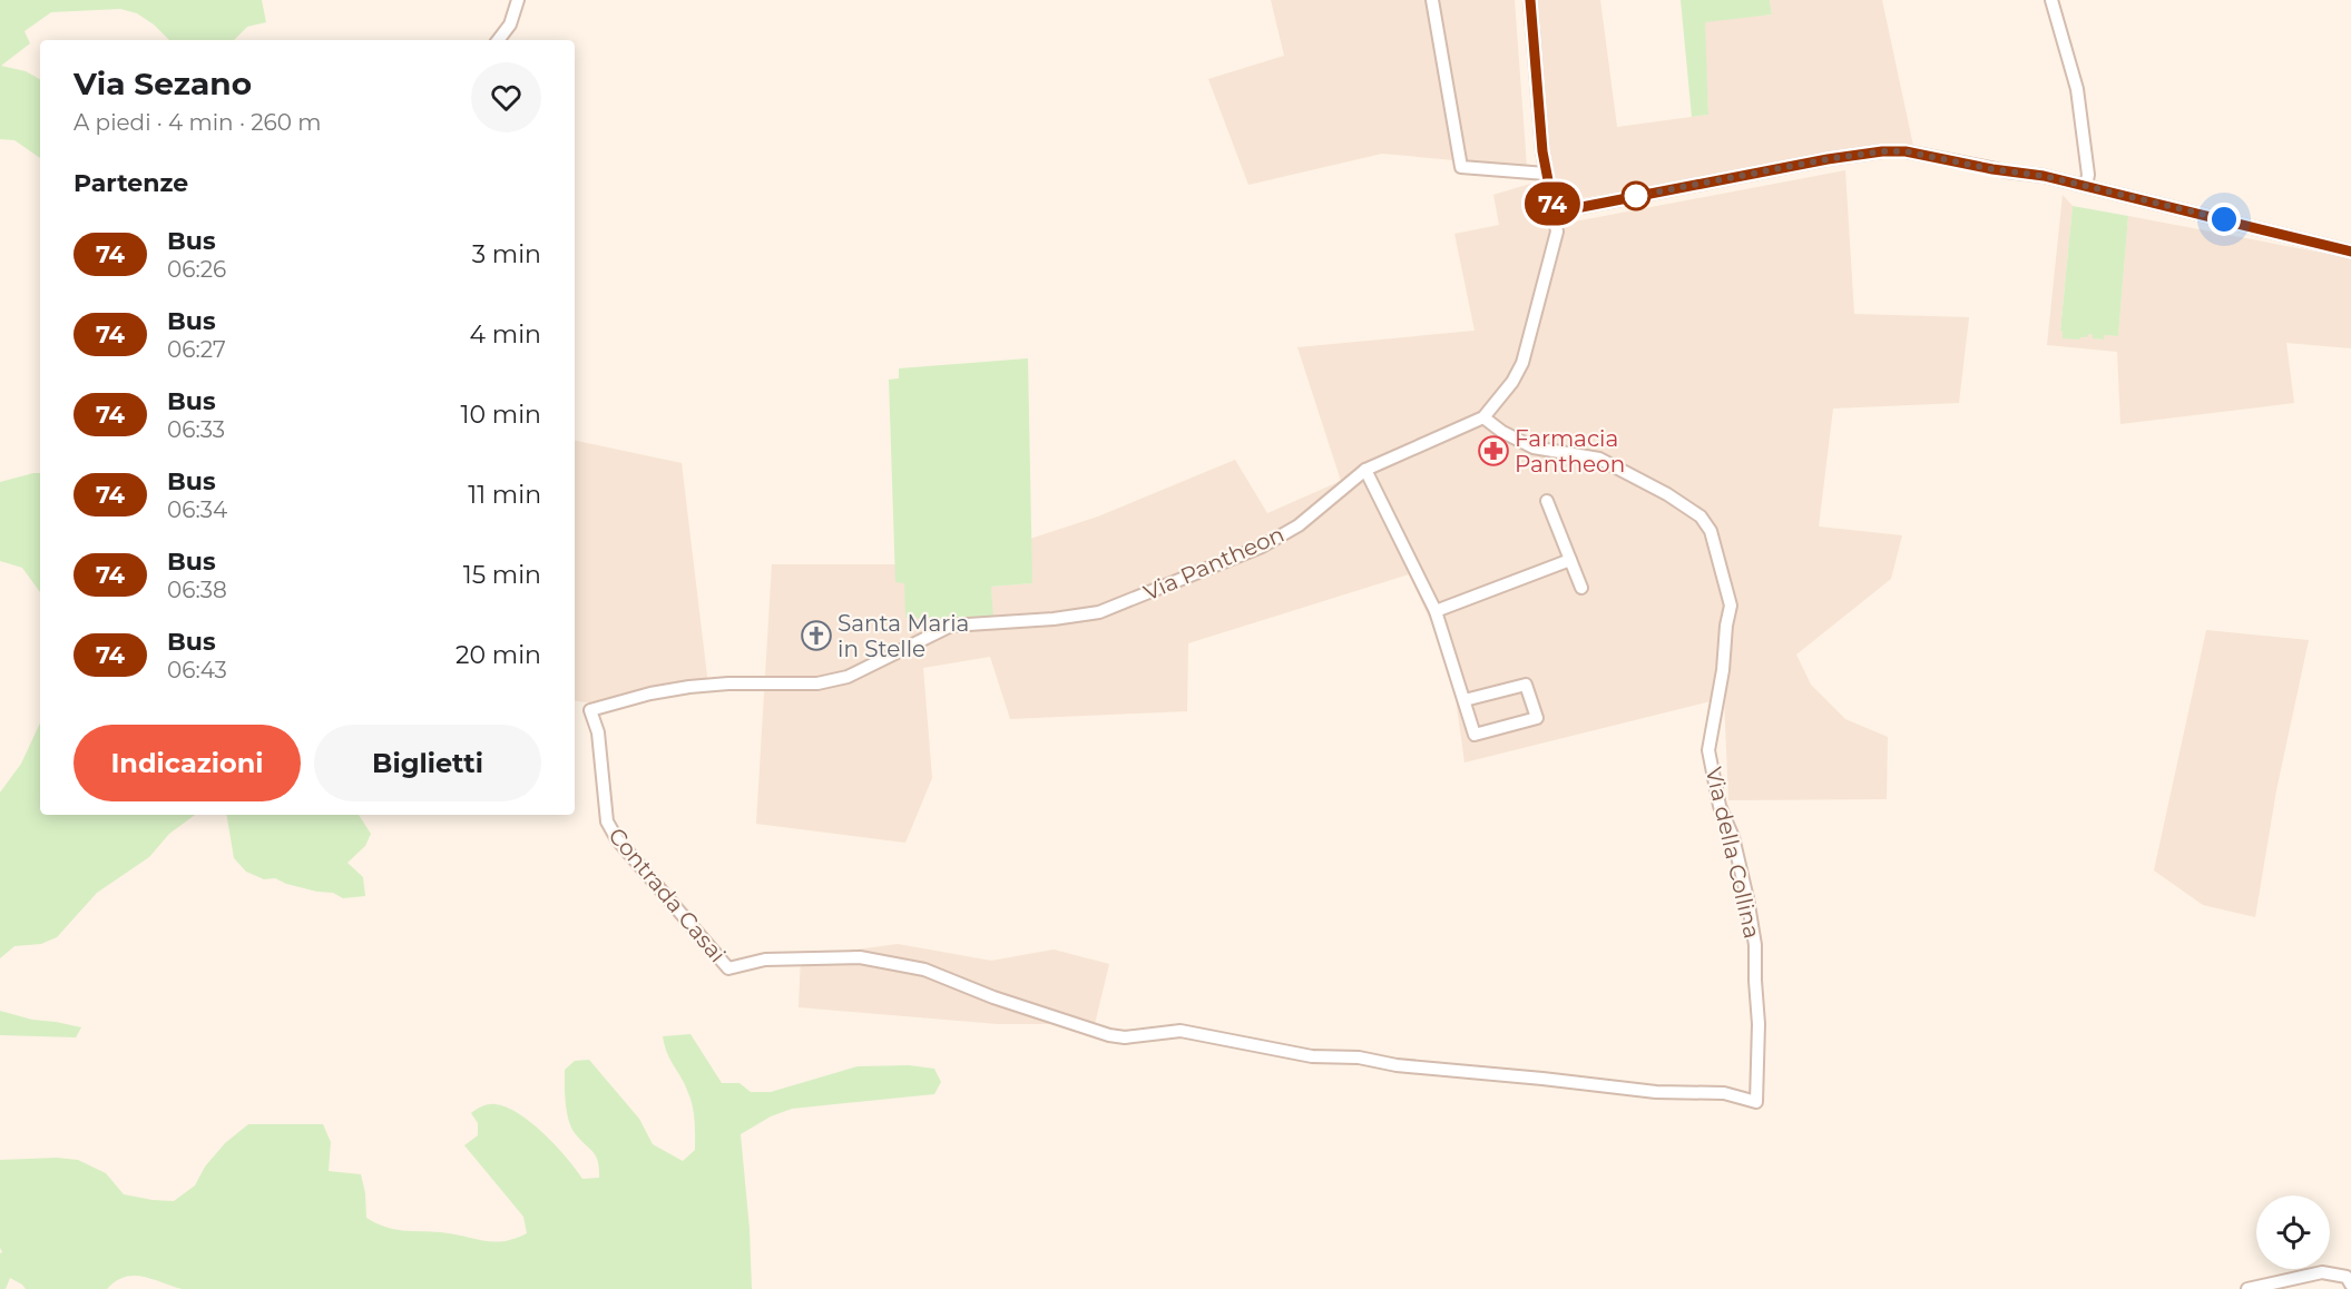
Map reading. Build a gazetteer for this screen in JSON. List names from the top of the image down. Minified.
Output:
{"streets":{"street":["Via Pantheon","Via della Collina","Contrada Casai"]},"crossings":[["Via Pantheon","Via della Collina"],["Via Pantheon","Contrada Casai"],["Via della Collina","Contrada Casai"]],"places":{"pharmacy":["Farmacia Pantheon"],"church":["Santa Maria in Stelle"]},"lines":["bus line 74"],"page":{"on_map":"74","heading":[["Via Sezano","A piedi · 4 min · 260 m"],"Partenze"],"list":[{"mark":"74","name":"Bus","note":"06:26","value":"3 min"},{"mark":"74","name":"Bus","note":"06:27","value":"4 min"},{"mark":"74","name":"Bus","note":"06:33","value":"10 min"},{"mark":"74","name":"Bus","note":"06:34","value":"11 min"},{"mark":"74","name":"Bus","note":"06:38","value":"15 min"},{"mark":"74","name":"Bus","note":"06:43","value":"20 min"}],"buttons":["Indicazioni","Biglietti"]}}
